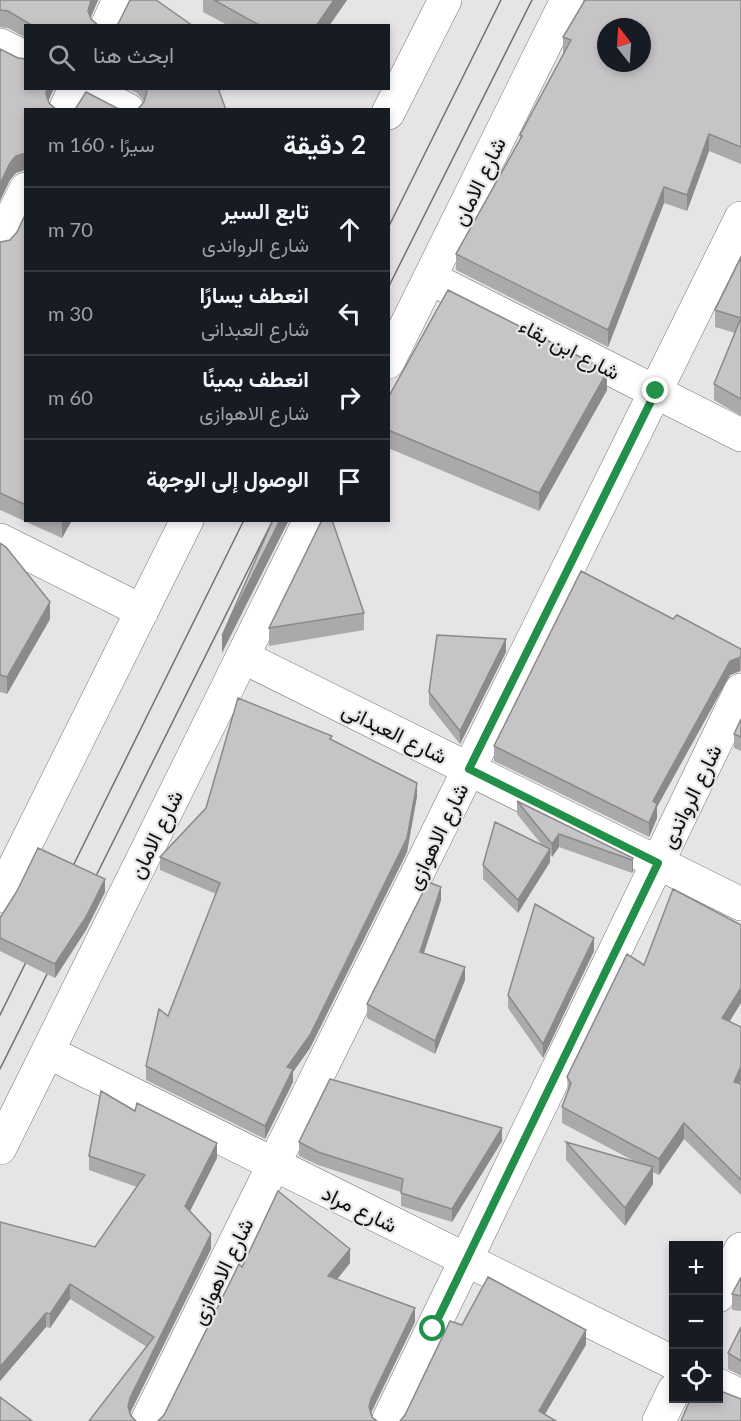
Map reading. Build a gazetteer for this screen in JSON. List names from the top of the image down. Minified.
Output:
{"streets":{"street":["شارع الامان","شارع ابن بقاء","شارع العبدانى","شارع الرواندى","شارع الاهوازى","شارع مراد"]},"crossings":[["شارع الامان","شارع ابن بقاء"],["شارع الامان","شارع العبدانى"],["شارع الامان","شارع مراد"],["شارع ابن بقاء","شارع الاهوازى"],["شارع العبدانى","شارع الرواندى"],["شارع العبدانى","شارع الاهوازى"],["شارع الرواندى","شارع مراد"],["شارع الاهوازى","شارع مراد"]],"north":"top","page":{"search":"ابحث هنا","heading":["2 دقيقة","سيرًا · 160 m"],"list":[["تابع السير","شارع الرواندى","70 m"],["انعطف يسارًا","شارع العبدانى","30 m"],["انعطف يمينًا","شارع الاهوازى","60 m"],"الوصول إلى الوجهة"],"map_buttons":["+","−"]}}
